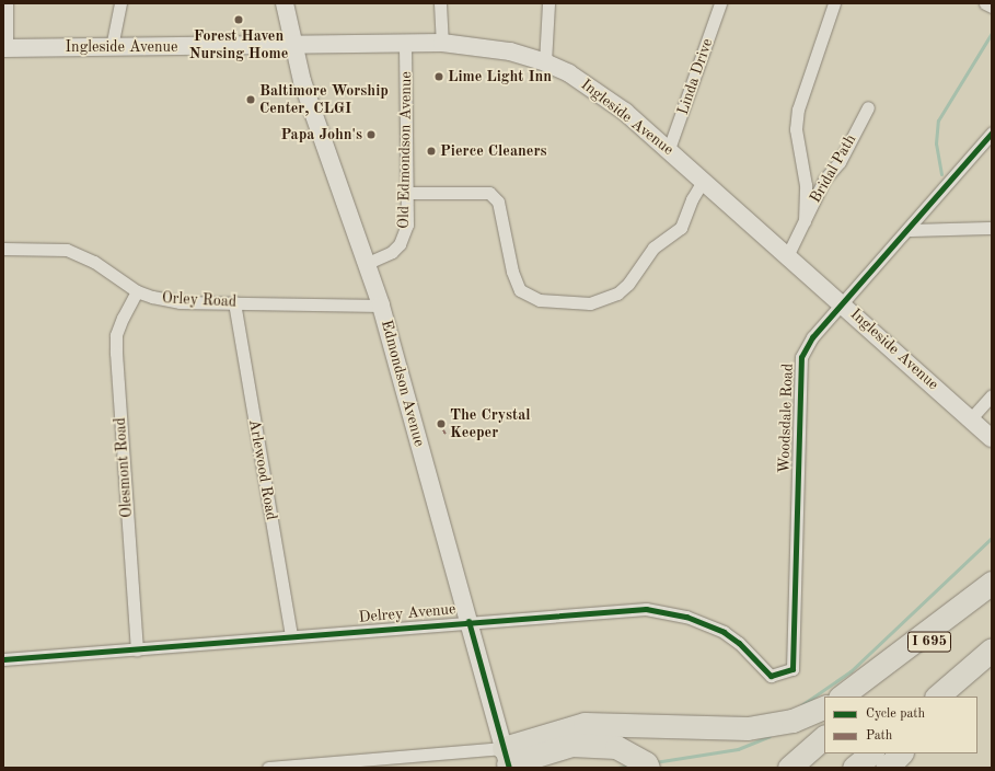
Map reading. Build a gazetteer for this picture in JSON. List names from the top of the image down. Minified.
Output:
{"streets":{"highway":["I 695"],"main road":["Ingleside Avenue","Edmondson Avenue"],"street":["Linda Drive","Old Edmondson Avenue","Bridal Path","Orley Road","Woodsdale Road","Olesmont Road","Arlewood Road","Delrey Avenue"]},"crossings":[["Ingleside Avenue","Linda Drive"],["Ingleside Avenue","Old Edmondson Avenue"],["Ingleside Avenue","Bridal Path"],["Ingleside Avenue","Edmondson Avenue"],["Ingleside Avenue","Woodsdale Road"],["Old Edmondson Avenue","Edmondson Avenue"],["Orley Road","Edmondson Avenue"],["Orley Road","Olesmont Road"],["Orley Road","Arlewood Road"],["Edmondson Avenue","Delrey Avenue"],["Woodsdale Road","Delrey Avenue"],["Olesmont Road","Delrey Avenue"],["Arlewood Road","Delrey Avenue"]],"places":["Forest Haven Nursing Home","Lime Light Inn","Baltimore Worship Center, CLGI","Papa John's","Pierce Cleaners","The Crystal Keeper"],"legend":["Cycle path","Path"]}
